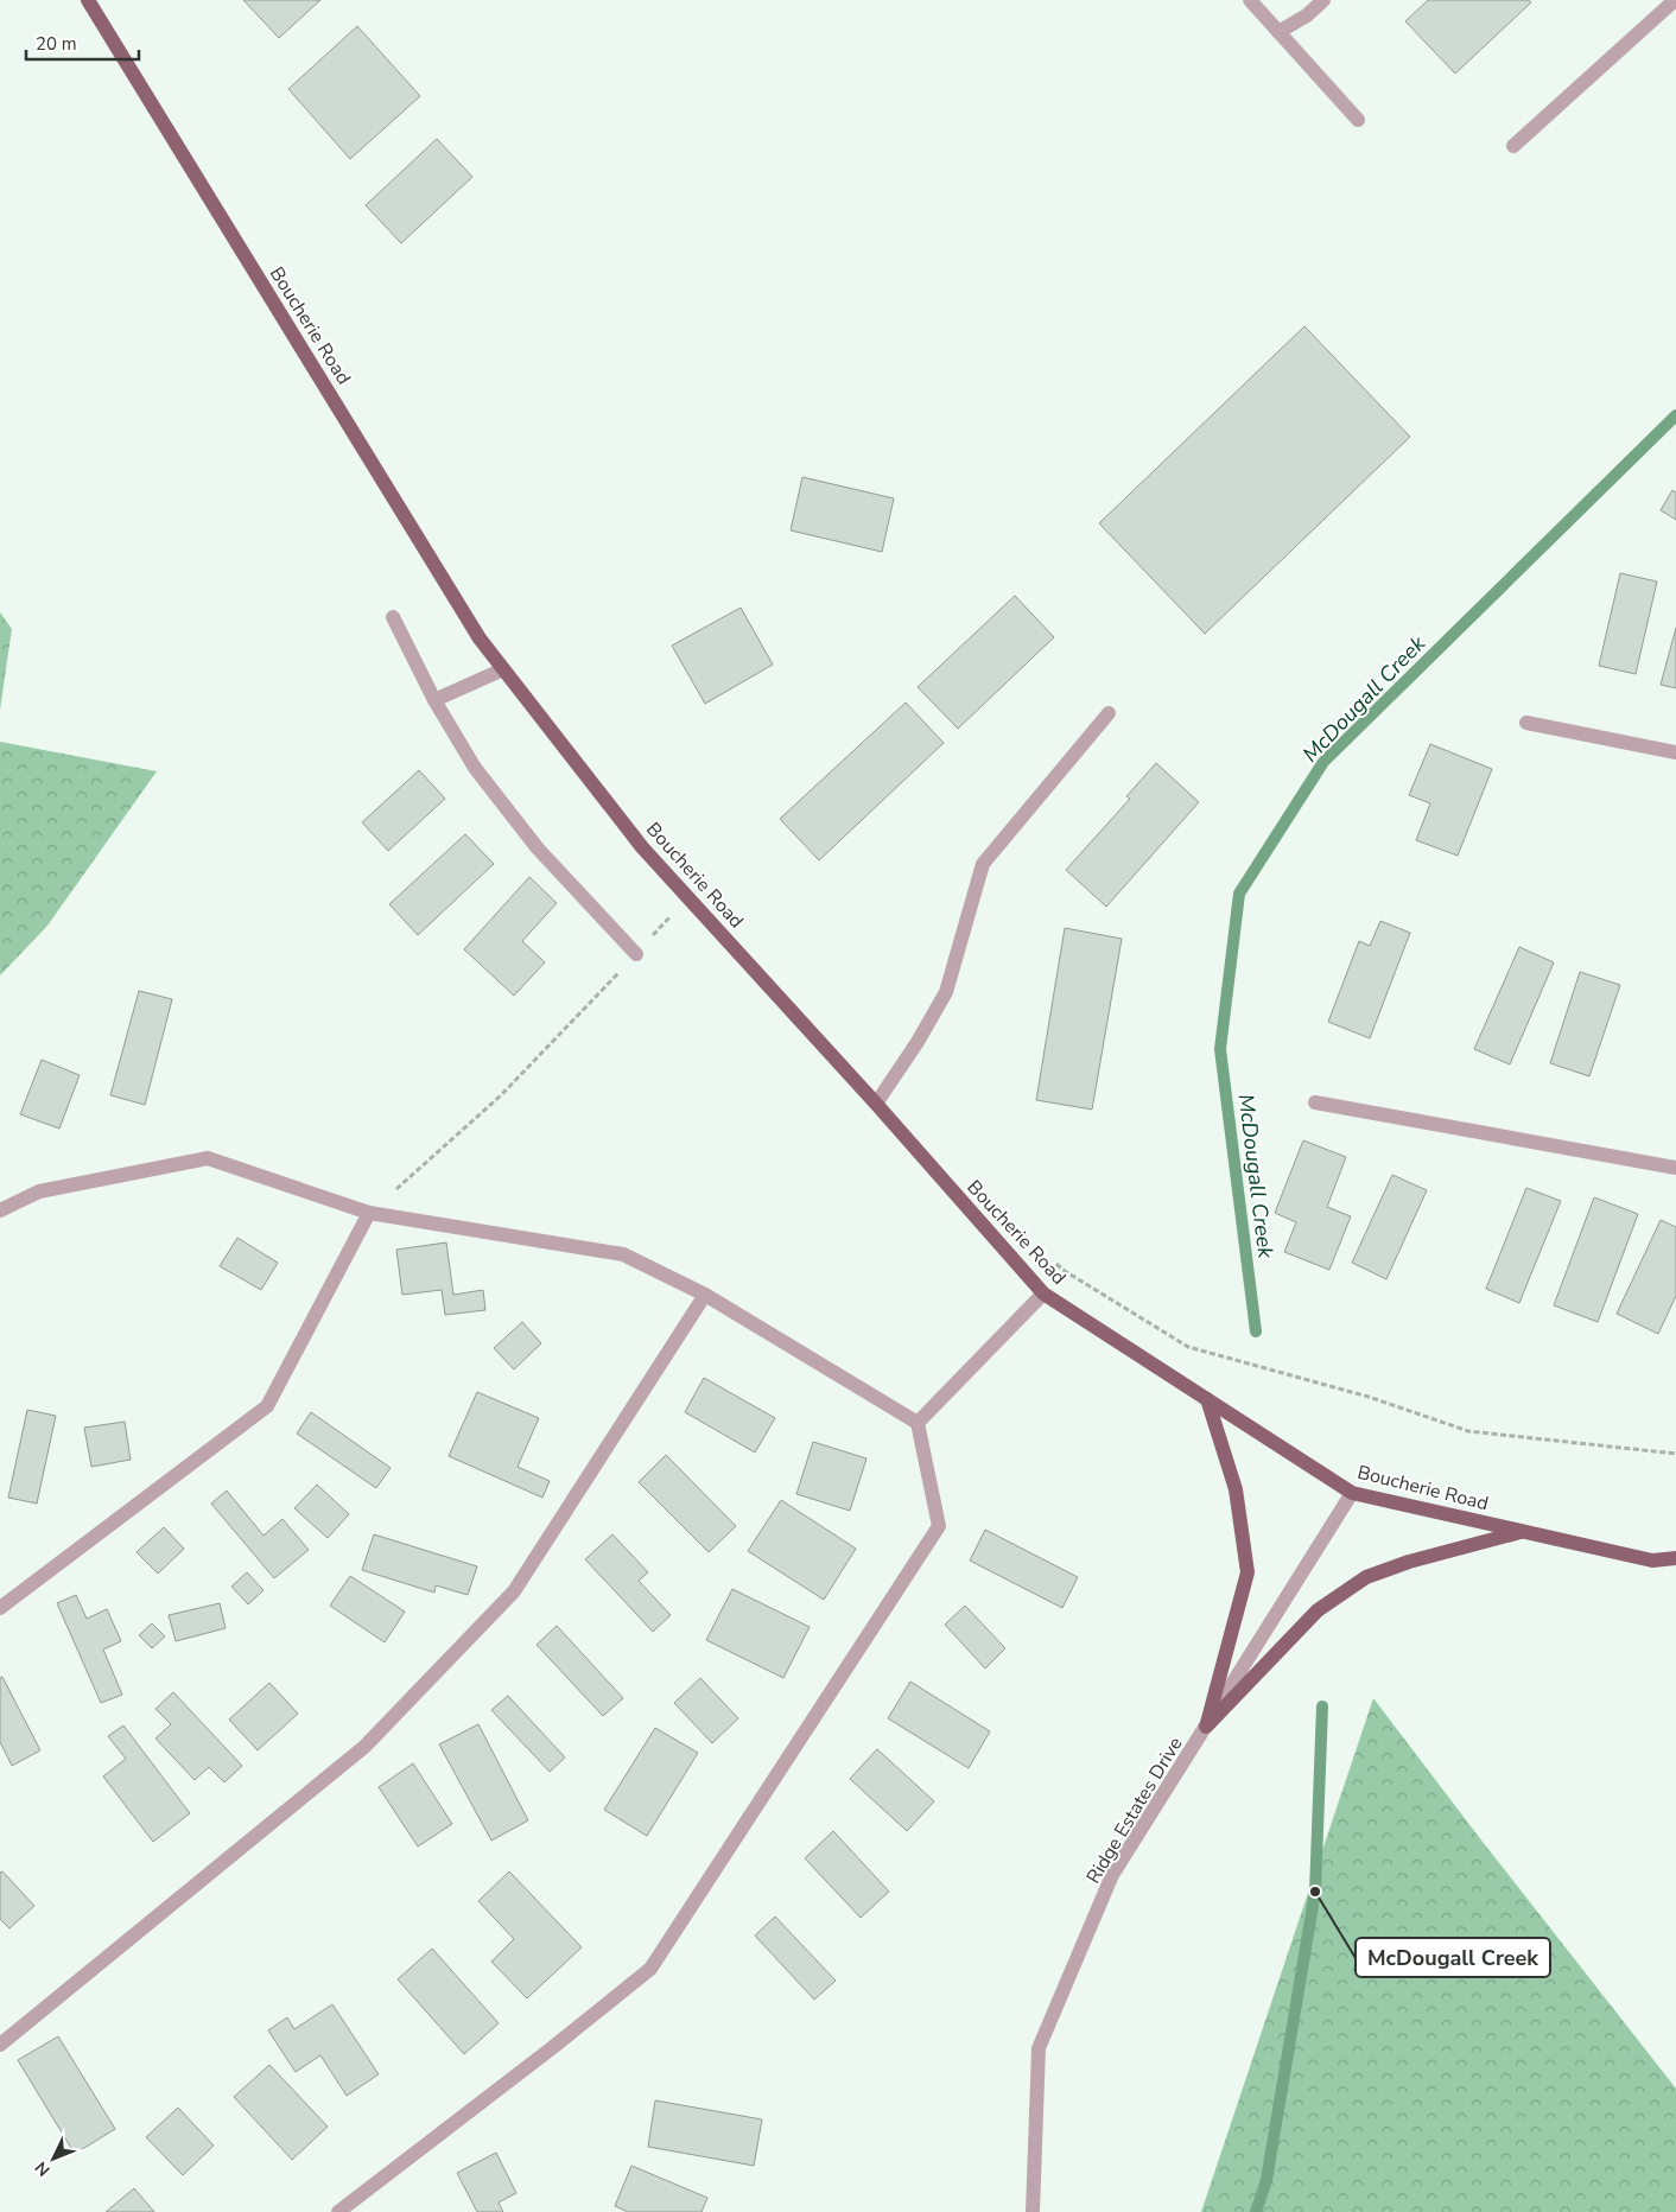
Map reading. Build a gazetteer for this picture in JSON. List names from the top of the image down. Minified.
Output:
{"streets":{"main road":["Boucherie Road"],"street":["Ridge Estates Drive"]},"crossings":[["Boucherie Road","Ridge Estates Drive"]],"water":["McDougall Creek"],"places":["McDougall Creek"],"scale_bar":"20 m","north":"bottom left"}
